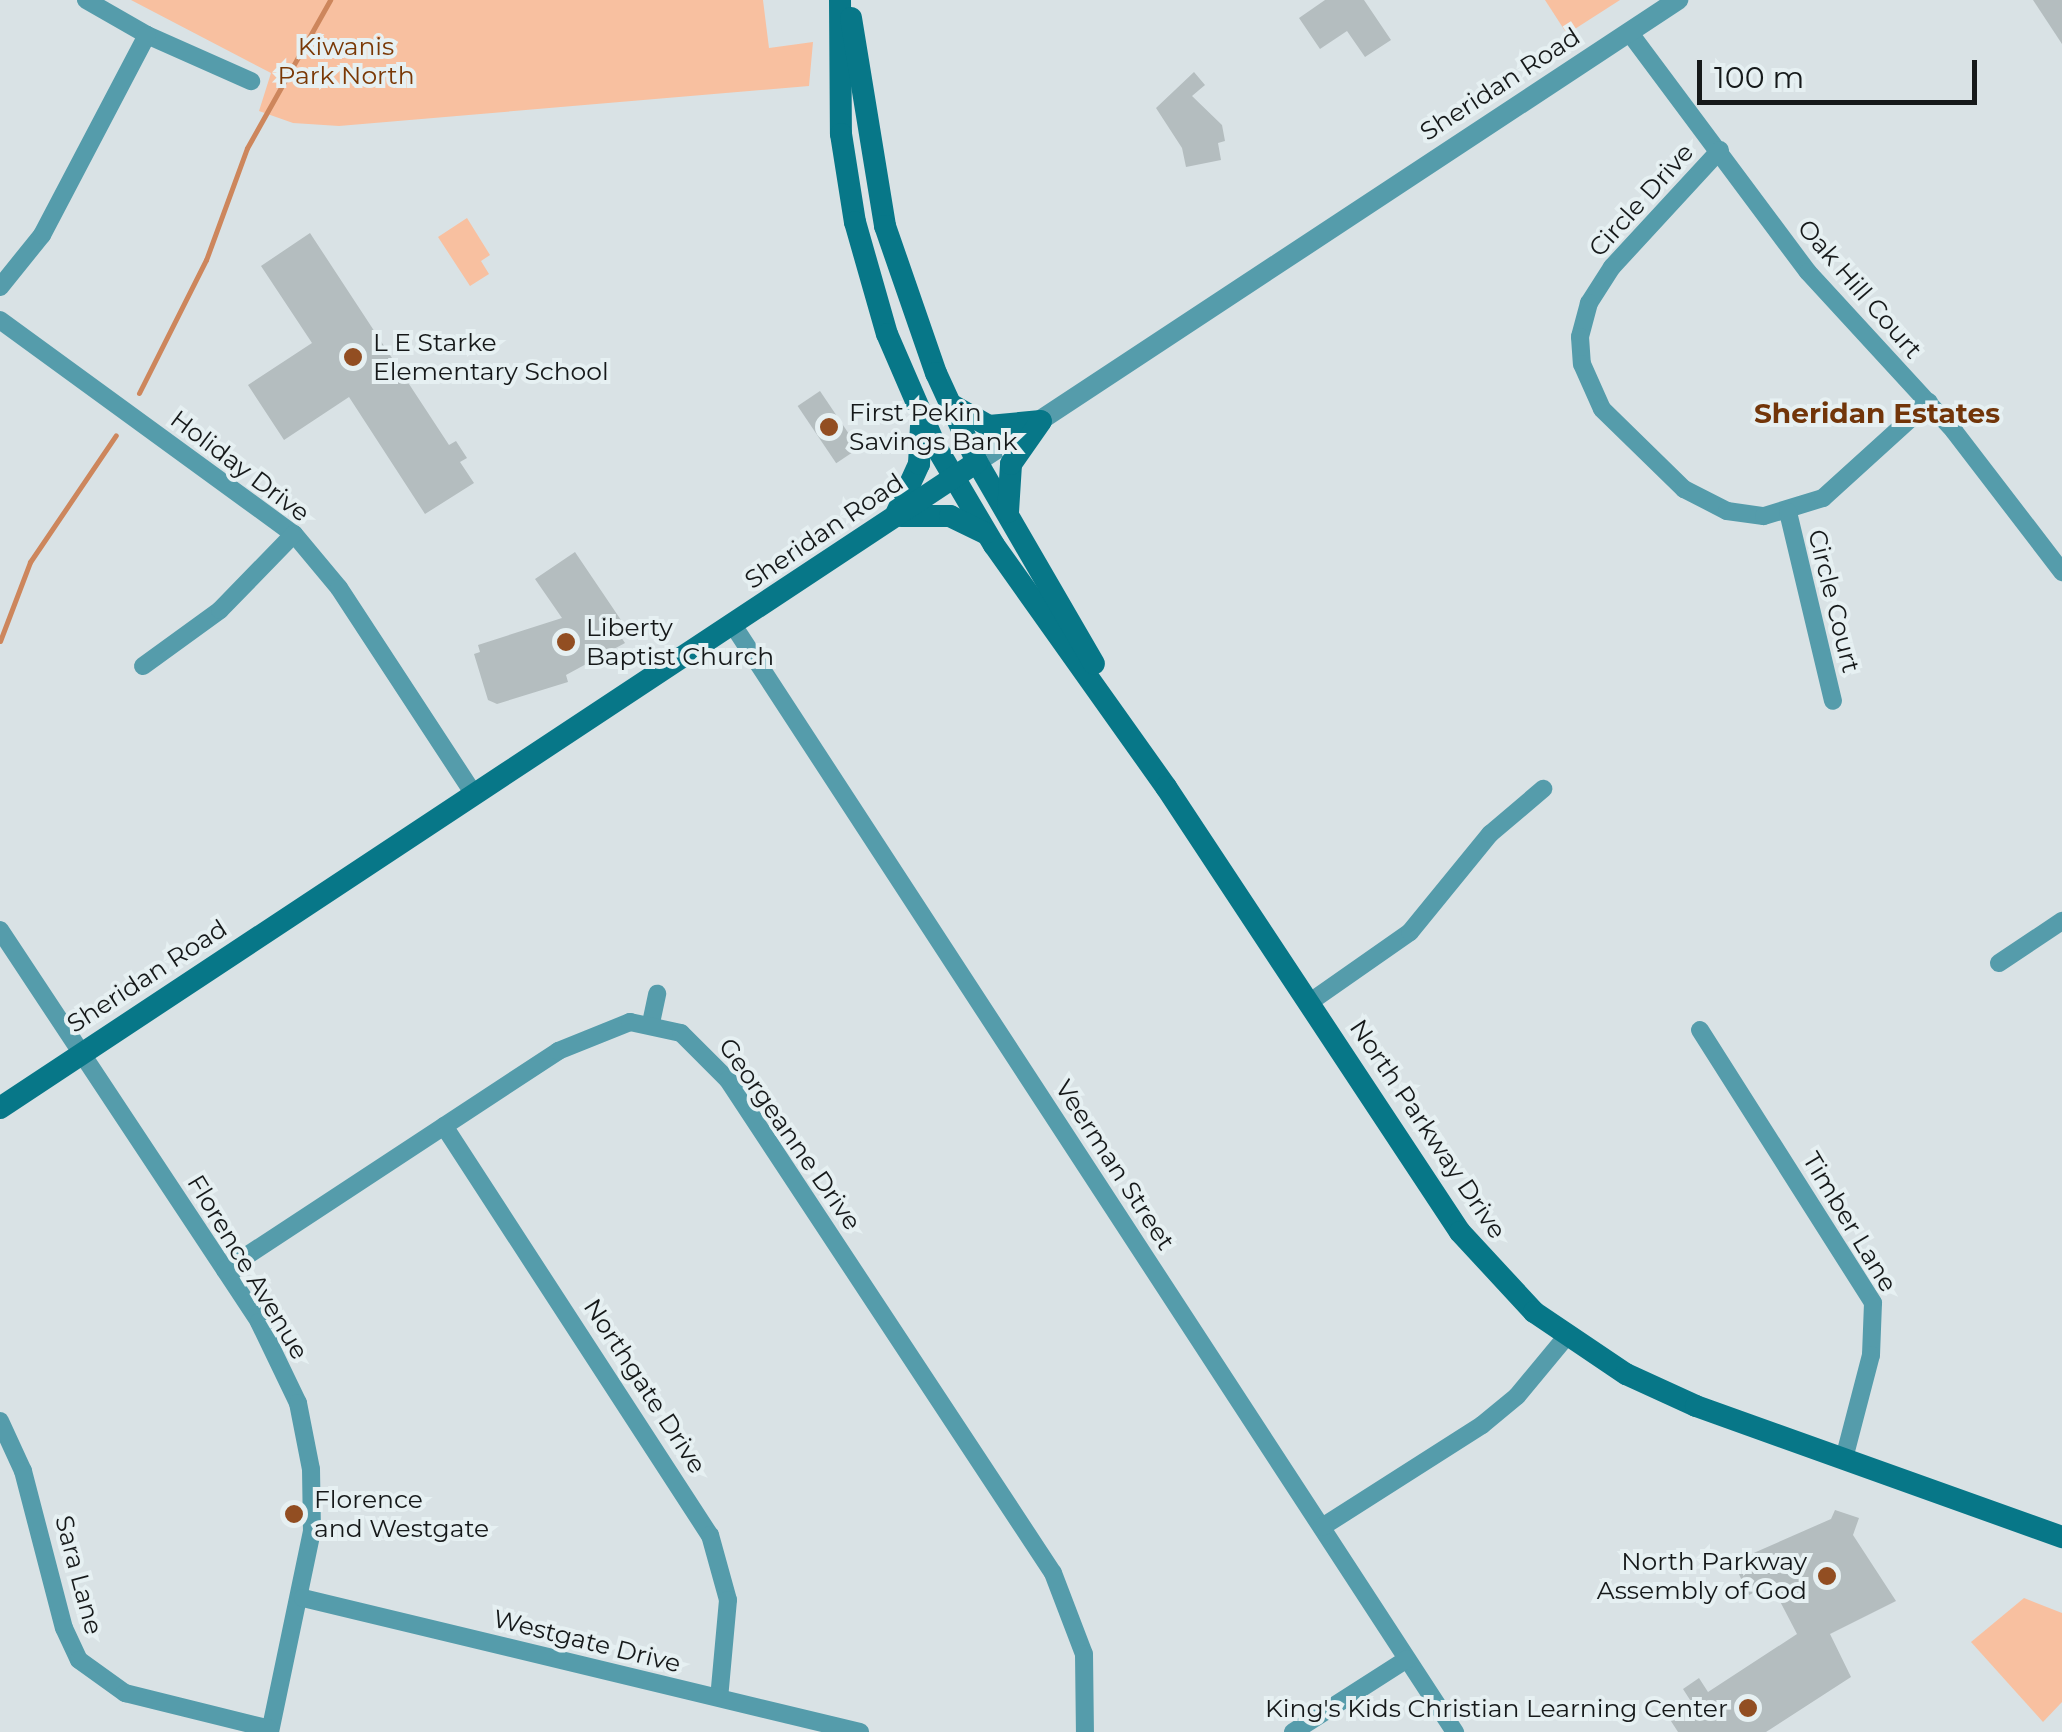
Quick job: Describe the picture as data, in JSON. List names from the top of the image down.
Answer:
{
  "streets": {
    "main road": ["Sheridan Road", "North Parkway Drive"],
    "street": [
      "Circle Drive",
      "Oak Hill Court",
      "Holiday Drive",
      "Circle Court",
      "Georgeanne Drive",
      "Veerman Street",
      "Timber Lane",
      "Florence Avenue",
      "Northgate Drive",
      "Sara Lane",
      "Westgate Drive"
    ]
  },
  "crossings": [
    ["Sheridan Road", "Oak Hill Court"],
    ["Sheridan Road", "Holiday Drive"],
    ["Sheridan Road", "North Parkway Drive"],
    ["Sheridan Road", "Veerman Street"],
    ["Sheridan Road", "Florence Avenue"],
    ["Circle Drive", "Oak Hill Court"],
    ["Circle Drive", "Circle Court"],
    ["North Parkway Drive", "Timber Lane"],
    ["Florence Avenue", "Sara Lane"],
    ["Florence Avenue", "Westgate Drive"],
    ["Northgate Drive", "Westgate Drive"]
  ],
  "districts": ["Sheridan Estates"],
  "parks": ["Kiwanis Park North"],
  "places": [
    "L E Starke Elementary School",
    "First Pekin Savings Bank",
    "Liberty Baptist Church",
    "Florence and Westgate",
    "North Parkway Assembly of God",
    "King's Kids Christian Learning Center"
  ],
  "scale_bar": "100 m"
}
